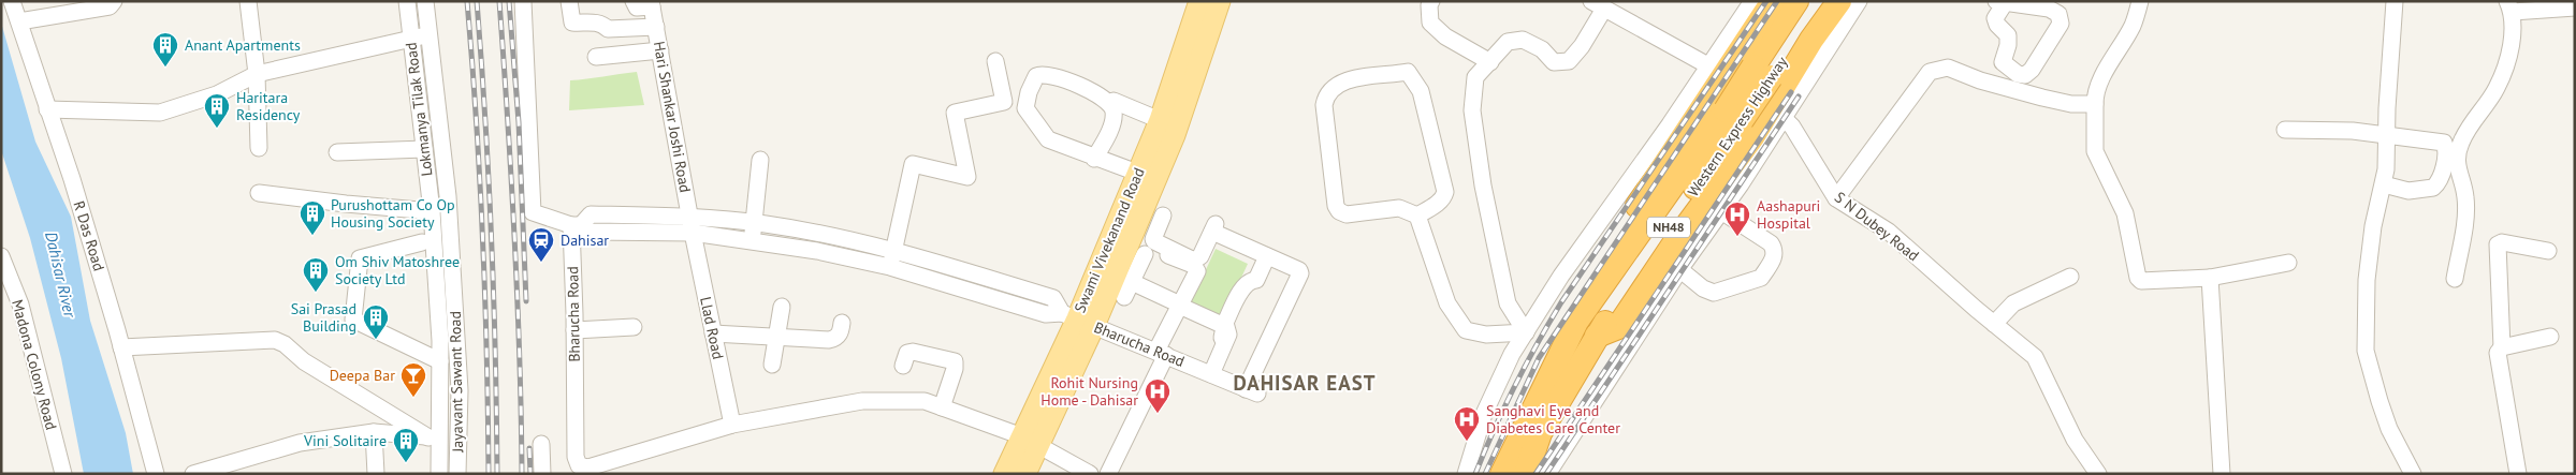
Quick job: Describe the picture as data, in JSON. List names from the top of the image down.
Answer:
{
  "streets": {
    "highway": ["Western Express Highway", "NH48"],
    "main road": ["Swami Vivekanand Road"],
    "street": [
      "Lokmanya Tilak Road",
      "Hari Shankar Joshi Road",
      "S N Dubey Road",
      "R Das Road",
      "Bharucha Road",
      "Llad Road",
      "Madona Colony Road",
      "Jayavant Sawant Road"
    ]
  },
  "crossings": [
    ["Hari Shankar Joshi Road", "Bharucha Road"],
    ["Hari Shankar Joshi Road", "Llad Road"],
    ["Swami Vivekanand Road", "Bharucha Road"],
    ["Bharucha Road", "Llad Road"]
  ],
  "districts": ["DAHISAR EAST"],
  "water": ["Dahisar River"],
  "places": {
    "building": [
      "Anant Apartments",
      "Haritara Residency",
      "Purushottam Co Op Housing Society",
      "Om Shiv Matoshree Society Ltd",
      "Sai Prasad Building",
      "Vini Solitaire"
    ],
    "hospital": ["Aashapuri Hospital", "Rohit Nursing Home - Dahisar", "Sanghavi Eye and Diabetes Care Center"],
    "station": ["Dahisar"],
    "bar": ["Deepa Bar"]
  }
}
